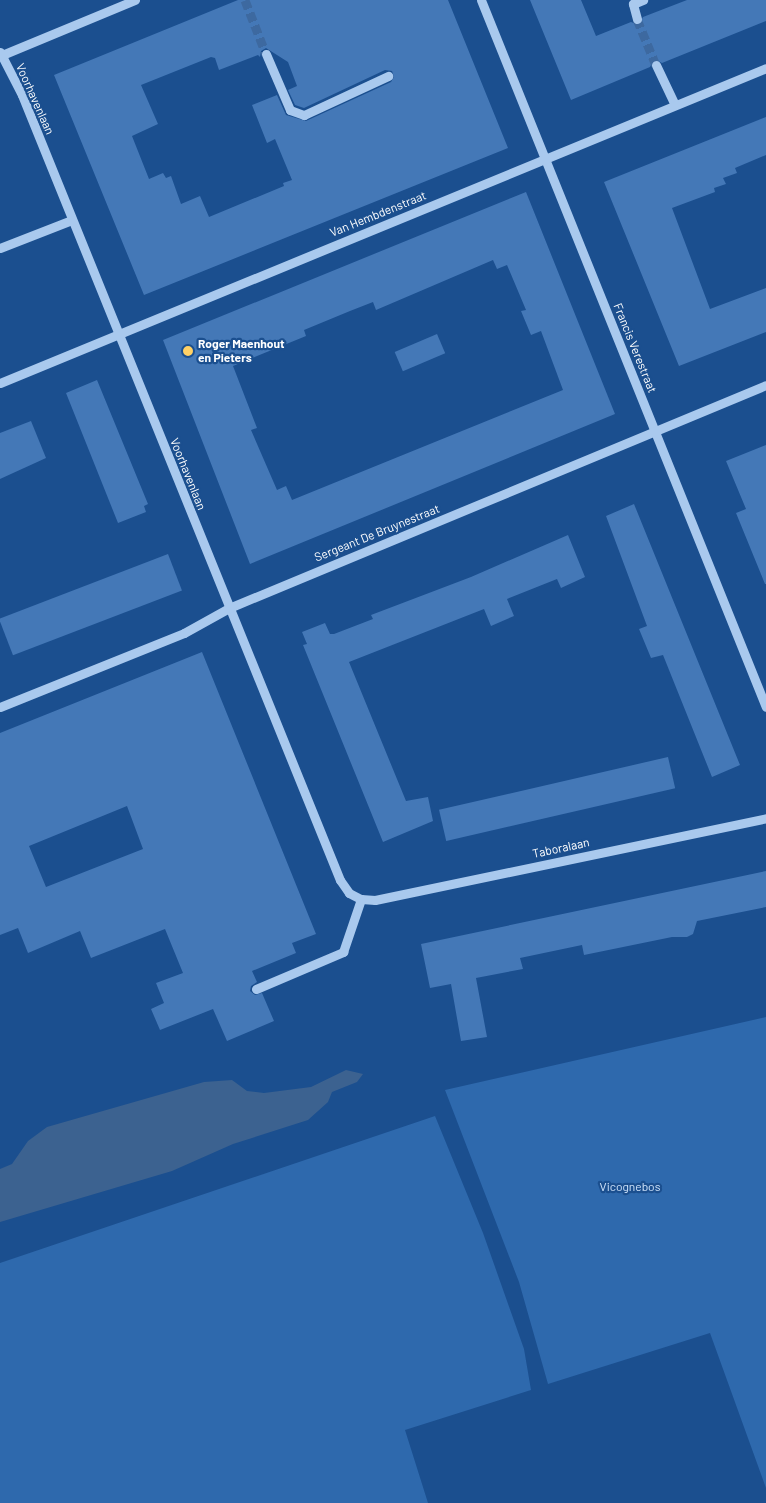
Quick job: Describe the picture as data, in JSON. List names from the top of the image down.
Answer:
{
  "streets": {
    "street": [
      "Voorhavenlaan",
      "Van Hembdenstraat",
      "Francis Verestraat",
      "Sergeant De Bruynestraat",
      "Taboralaan"
    ]
  },
  "crossings": [
    ["Voorhavenlaan", "Van Hembdenstraat"],
    ["Voorhavenlaan", "Sergeant De Bruynestraat"],
    ["Voorhavenlaan", "Taboralaan"],
    ["Van Hembdenstraat", "Francis Verestraat"],
    ["Francis Verestraat", "Sergeant De Bruynestraat"]
  ],
  "parks": ["Vicognebos"],
  "places": ["Roger Maenhout en Pieters"]
}
